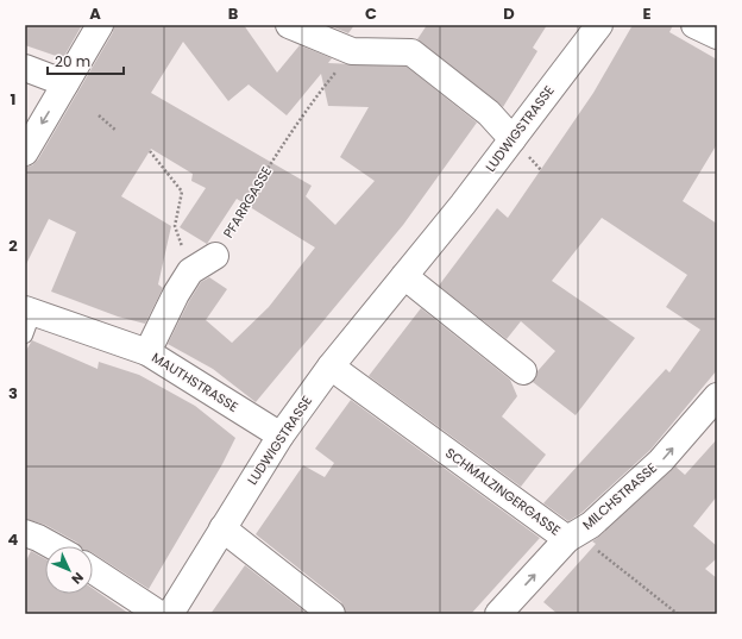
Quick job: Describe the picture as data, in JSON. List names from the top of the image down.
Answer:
{
  "streets": {
    "street": [
      "LUDWIGSTRASSE",
      "MAUTHSTRASSE",
      "SCHMALZINGERGASSE",
      "MILCHSTRASSE"
    ],
    "path": ["PFARRGASSE"]
  },
  "crossings": [
    ["LUDWIGSTRASSE", "MAUTHSTRASSE"],
    ["LUDWIGSTRASSE", "SCHMALZINGERGASSE"],
    ["SCHMALZINGERGASSE", "MILCHSTRASSE"]
  ],
  "one_way": ["MILCHSTRASSE"],
  "scale_bar": "20 m",
  "north": "bottom right",
  "grid": {
    "columns": [
      "A",
      "B",
      "C",
      "D",
      "E"
    ],
    "rows": [
      "1",
      "2",
      "3",
      "4"
    ]
  }
}
